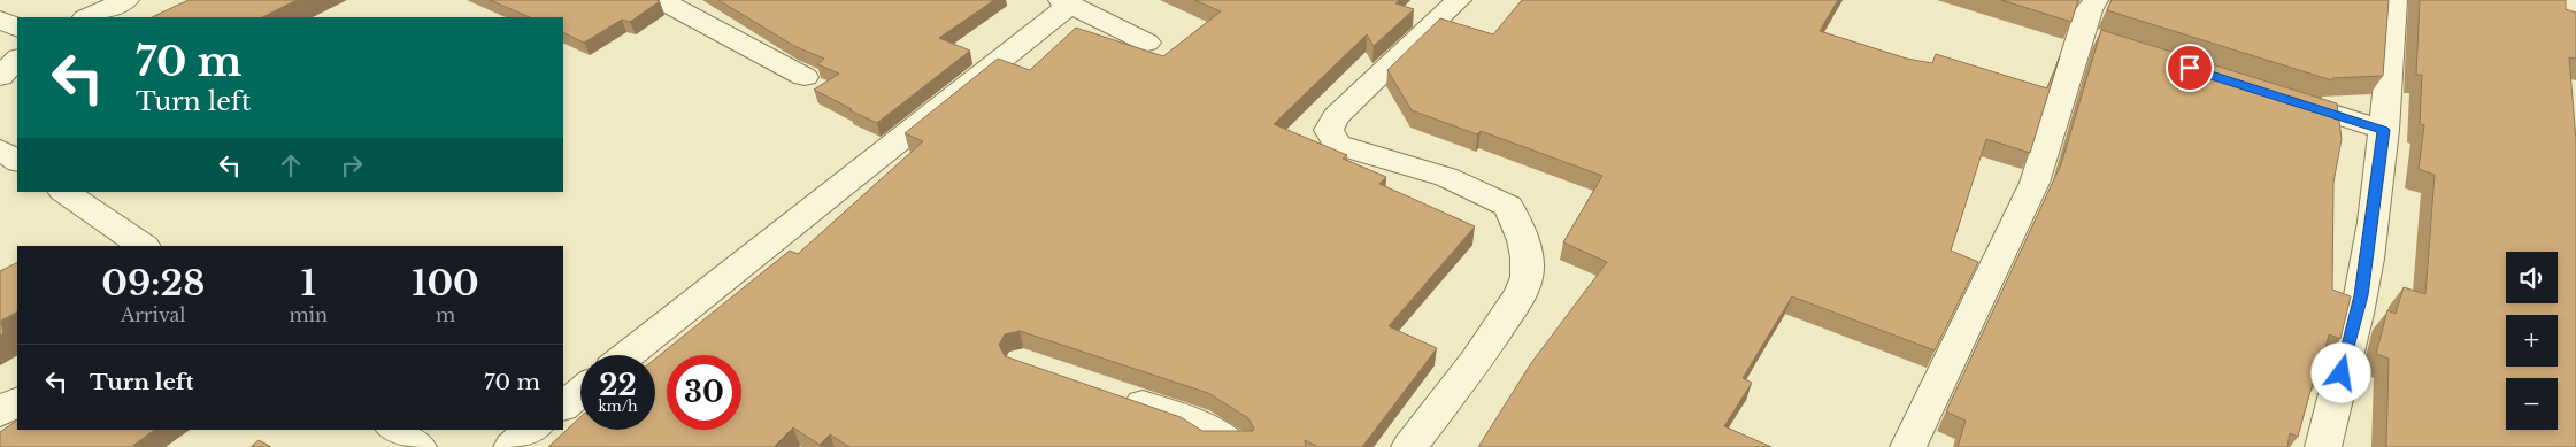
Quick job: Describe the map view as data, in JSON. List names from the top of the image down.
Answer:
{
  "page": {
    "turn": ["70 m", "Turn left"],
    "eta": [
      "09:28",
      "Arrival",
      "1",
      "min",
      "100",
      "m"
    ],
    "map_buttons": ["+", "−"],
    "list": [
      {
        "name": "Turn left",
        "value": "70 m"
      }
    ],
    "speed": "22 km/h",
    "limit": "30"
  }
}
